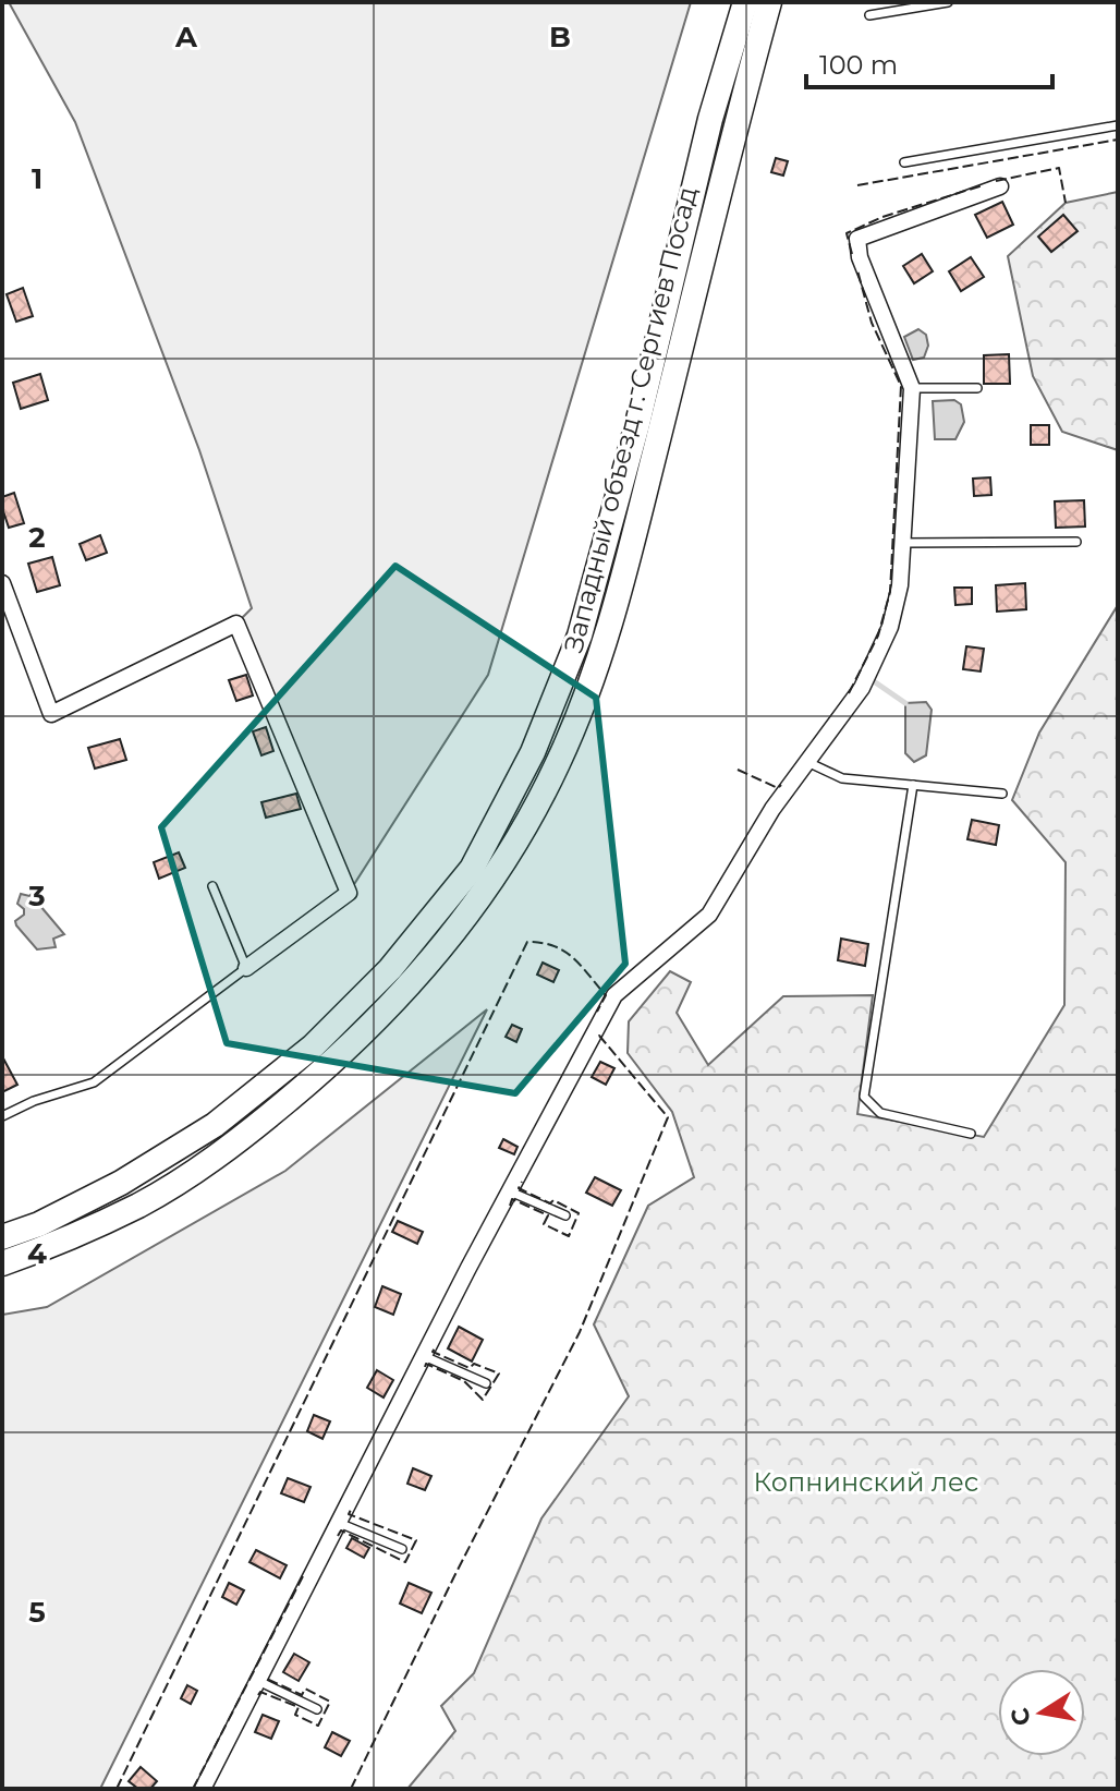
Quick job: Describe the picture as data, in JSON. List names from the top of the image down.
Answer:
{
  "streets": {
    "main road": ["Западный объезд г. Сергиев Посад"]
  },
  "parks": ["Копнинский лес"],
  "scale_bar": "100 m",
  "north": "left",
  "grid": {
    "columns": ["A", "B"],
    "rows": [
      "1",
      "2",
      "3",
      "4",
      "5"
    ]
  }
}
